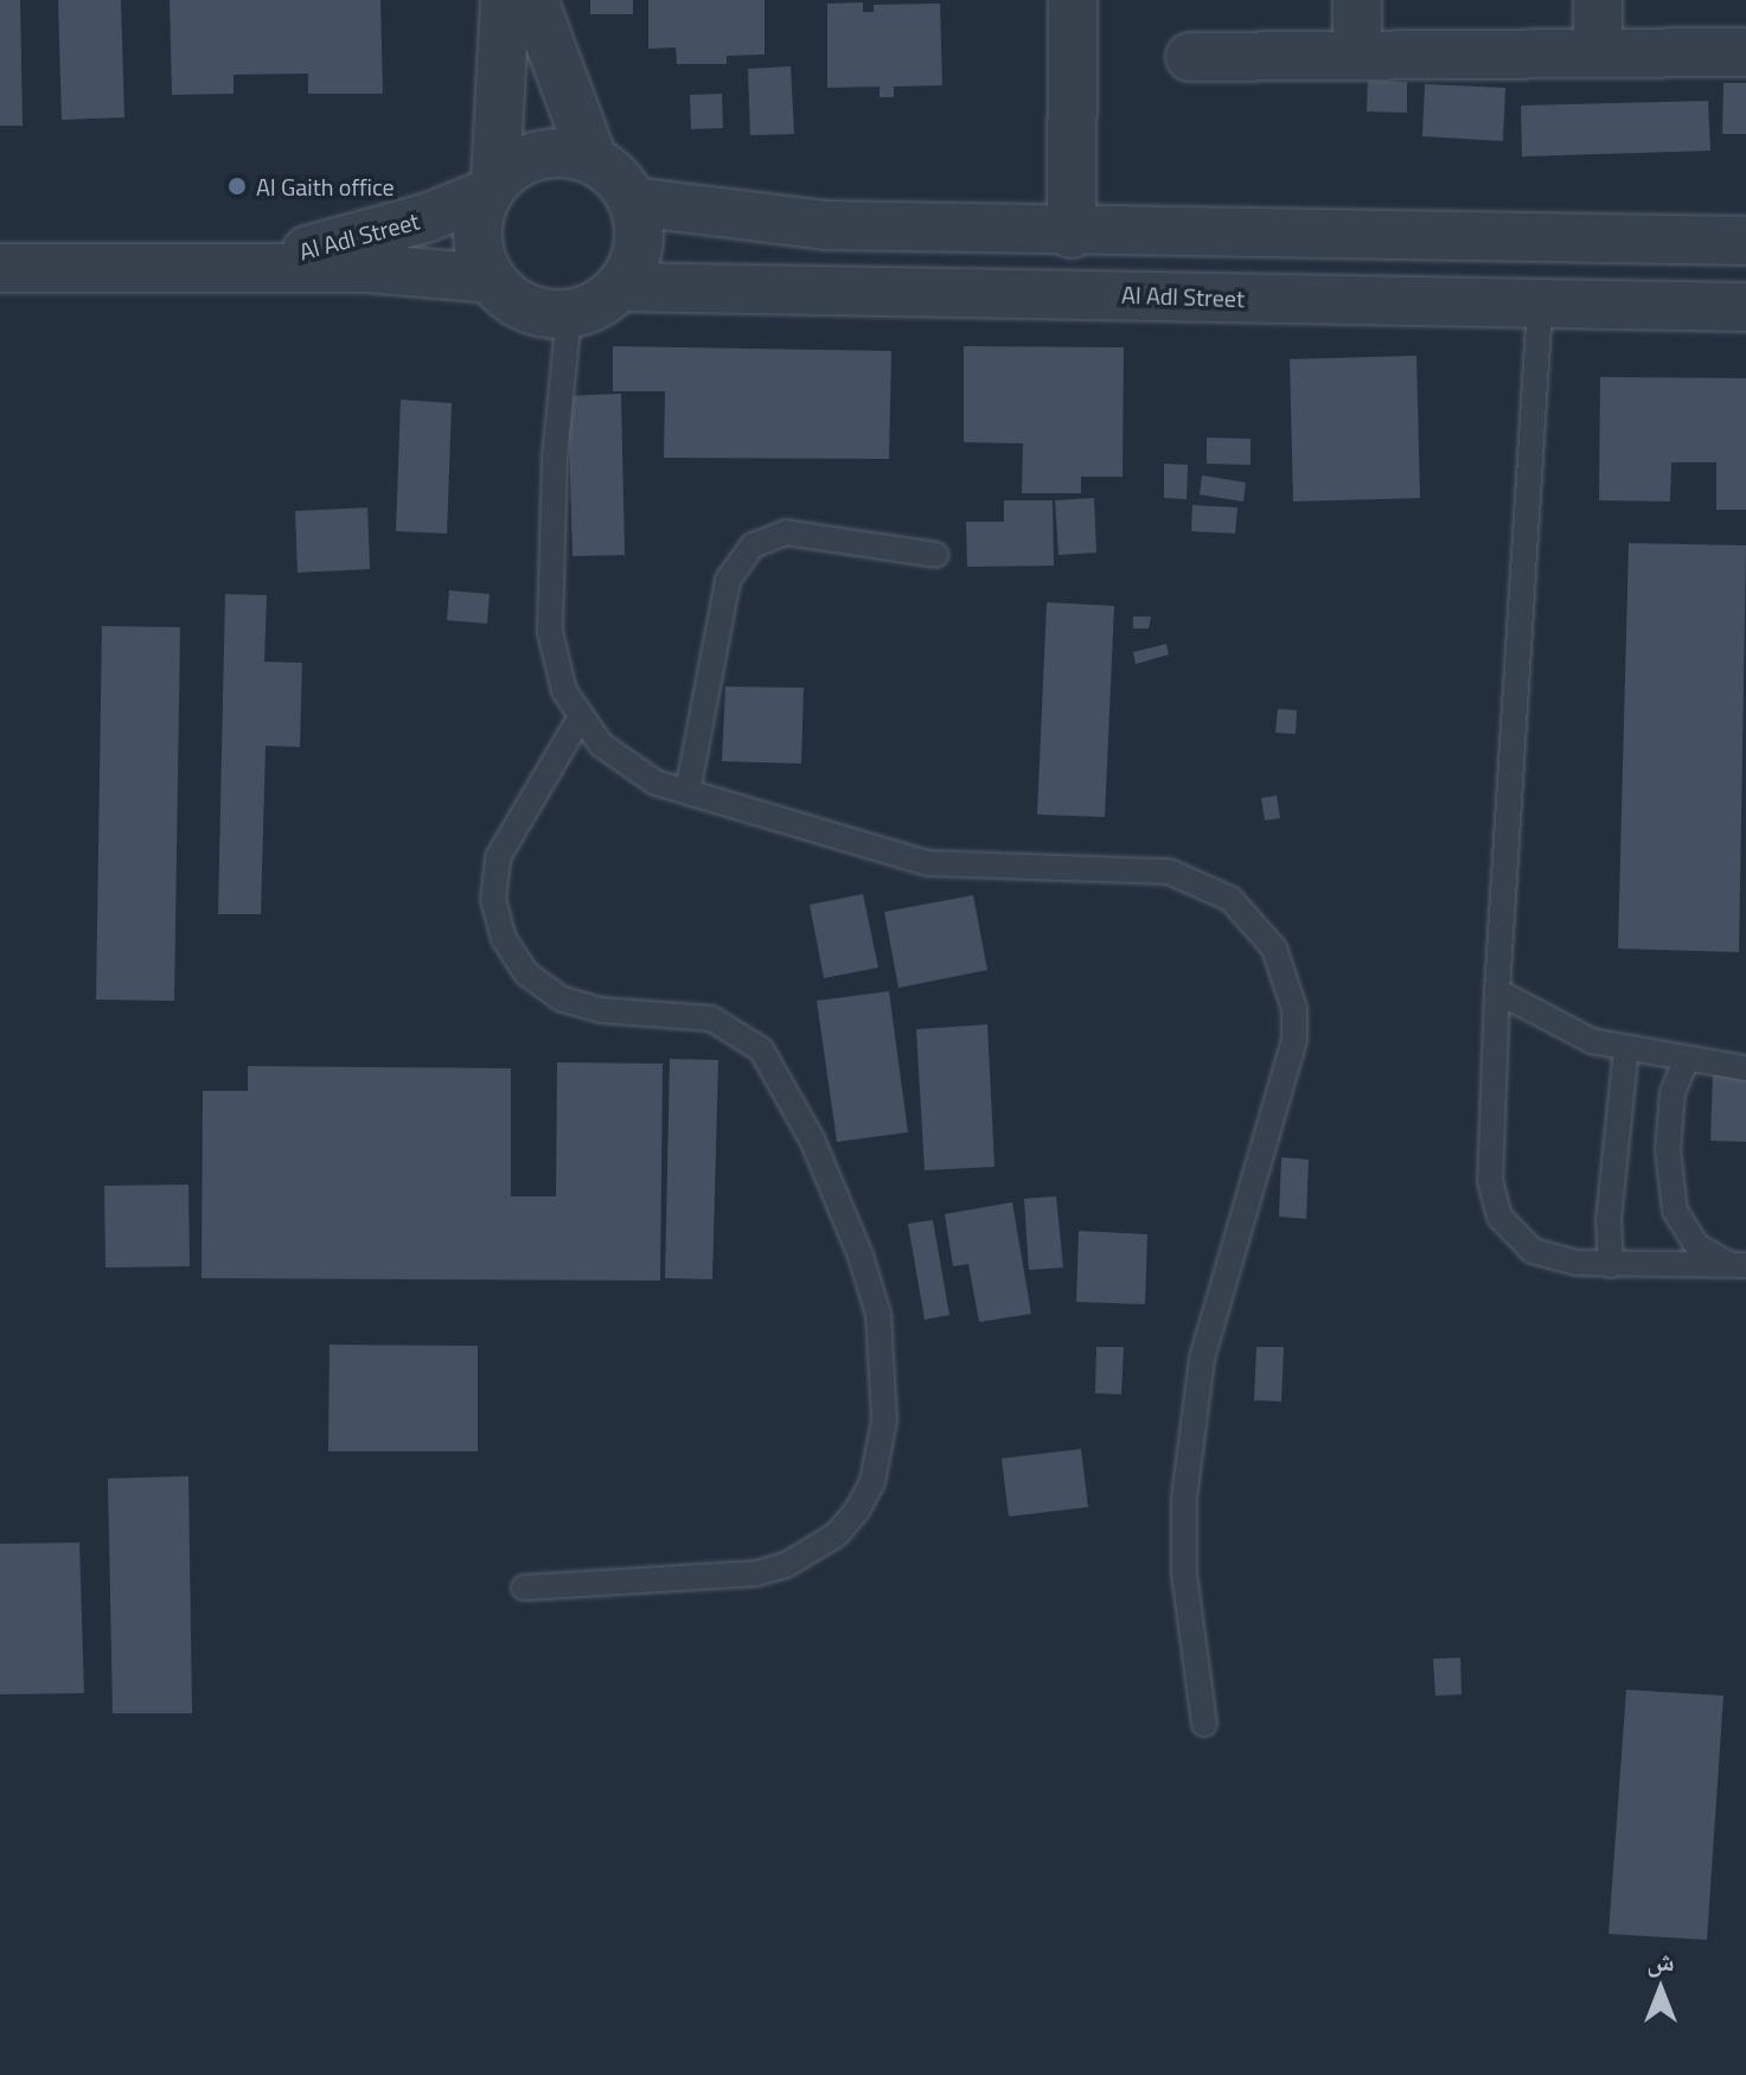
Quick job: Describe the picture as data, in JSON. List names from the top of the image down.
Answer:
{
  "streets": {
    "street": ["Al Adl Street"]
  },
  "places": ["Al Gaith office"],
  "north": "top"
}
